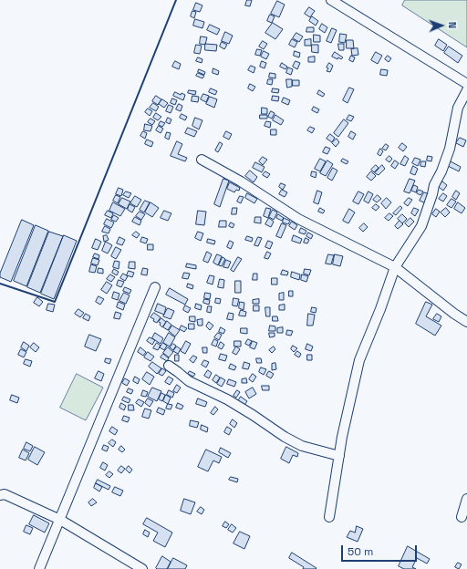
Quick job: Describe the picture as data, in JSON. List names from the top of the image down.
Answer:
{
  "scale_bar": "50 m",
  "north": "right"
}
